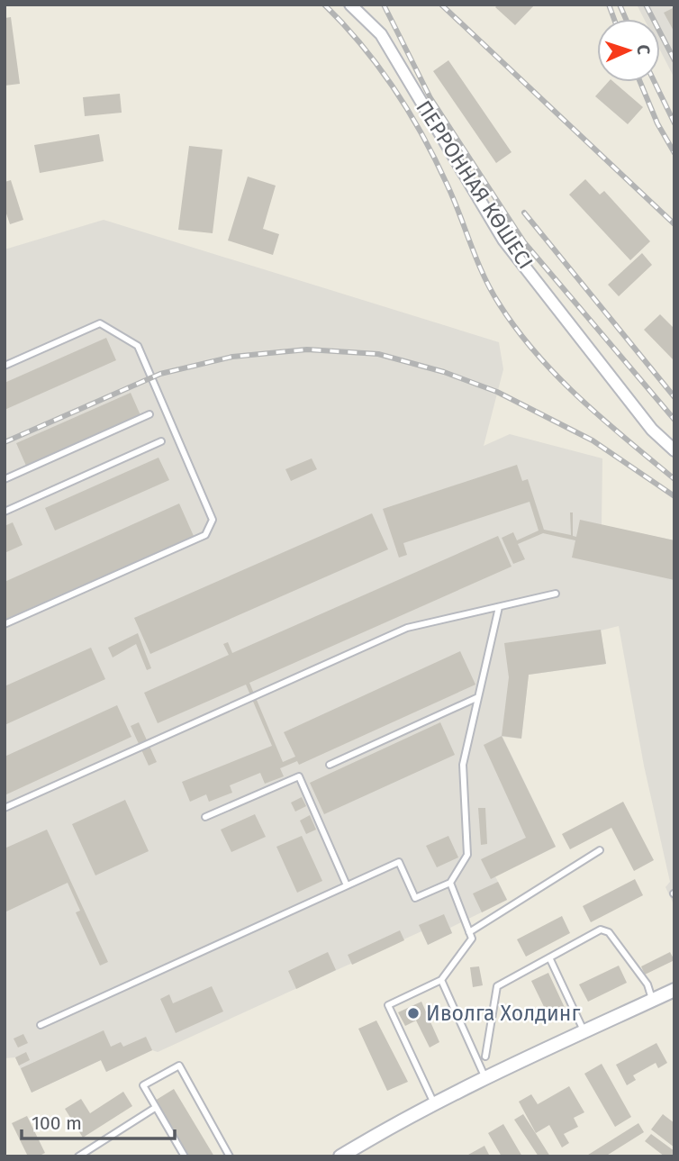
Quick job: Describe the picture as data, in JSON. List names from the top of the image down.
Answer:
{
  "streets": {
    "street": ["ПЕРРОННАЯ КӨШЕСІ"]
  },
  "places": ["Иволга Холдинг"],
  "scale_bar": "100 m",
  "north": "right"
}
